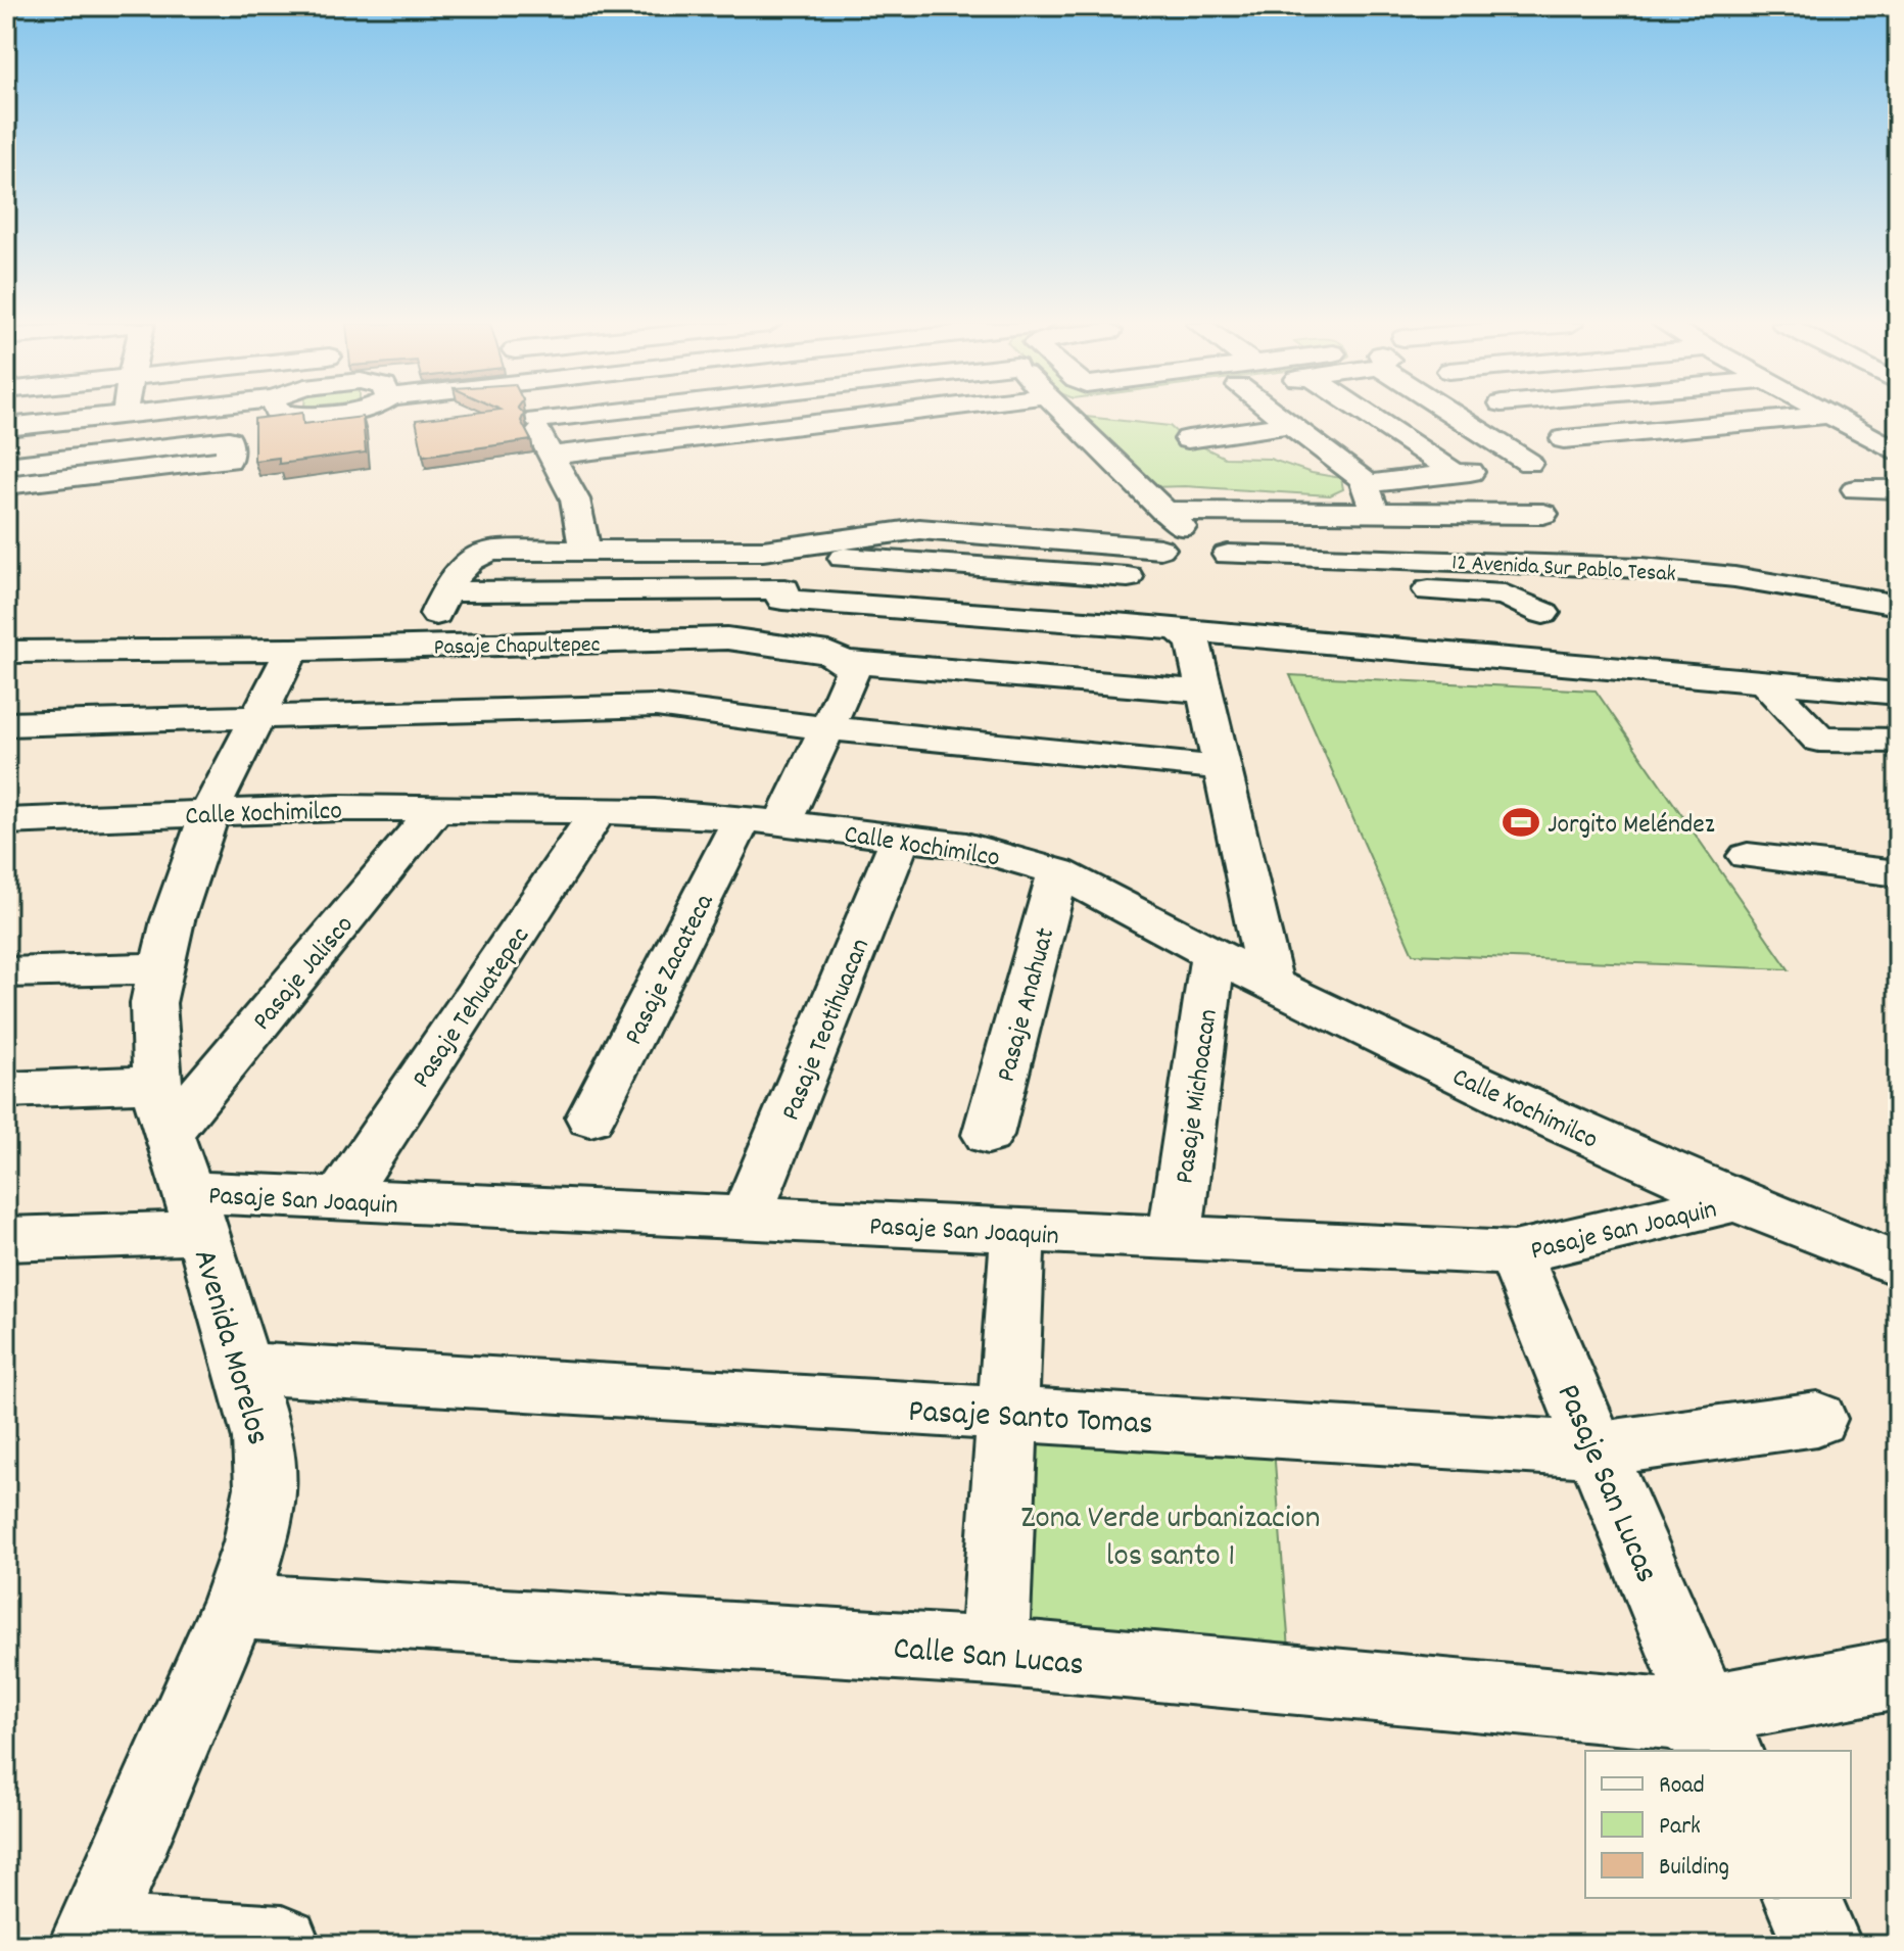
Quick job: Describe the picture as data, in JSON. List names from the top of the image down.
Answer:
{
  "streets": {
    "street": [
      "12 Avenida Sur Pablo Tesak",
      "Pasaje Chapultepec",
      "Calle Xochimilco",
      "Pasaje Zacateca",
      "Pasaje Jalisco",
      "Pasaje Anahuat",
      "Pasaje Tehuatepec",
      "Pasaje Teotihuacan",
      "Pasaje Michoacan",
      "Pasaje San Joaquin",
      "Avenida Morelos",
      "Pasaje Santo Tomas",
      "Pasaje San Lucas",
      "Calle San Lucas"
    ]
  },
  "crossings": [
    ["Pasaje Chapultepec", "Avenida Morelos"],
    ["Calle Xochimilco", "Pasaje Zacateca"],
    ["Calle Xochimilco", "Pasaje Jalisco"],
    ["Calle Xochimilco", "Pasaje Anahuat"],
    ["Calle Xochimilco", "Pasaje Tehuatepec"],
    ["Calle Xochimilco", "Pasaje Teotihuacan"],
    ["Calle Xochimilco", "Pasaje Michoacan"],
    ["Calle Xochimilco", "Pasaje San Joaquin"],
    ["Calle Xochimilco", "Avenida Morelos"],
    ["Pasaje Jalisco", "Avenida Morelos"],
    ["Pasaje Tehuatepec", "Pasaje San Joaquin"],
    ["Pasaje Teotihuacan", "Pasaje San Joaquin"],
    ["Pasaje Michoacan", "Pasaje San Joaquin"],
    ["Pasaje San Joaquin", "Avenida Morelos"],
    ["Pasaje San Joaquin", "Pasaje San Lucas"],
    ["Avenida Morelos", "Pasaje Santo Tomas"],
    ["Avenida Morelos", "Calle San Lucas"],
    ["Pasaje Santo Tomas", "Pasaje San Lucas"],
    ["Pasaje San Lucas", "Calle San Lucas"]
  ],
  "parks": ["Zona Verde urbanizacion los santo 1"],
  "places": {
    "sports": ["Jorgito Meléndez"]
  },
  "legend": ["Road", "Park", "Building"]
}
